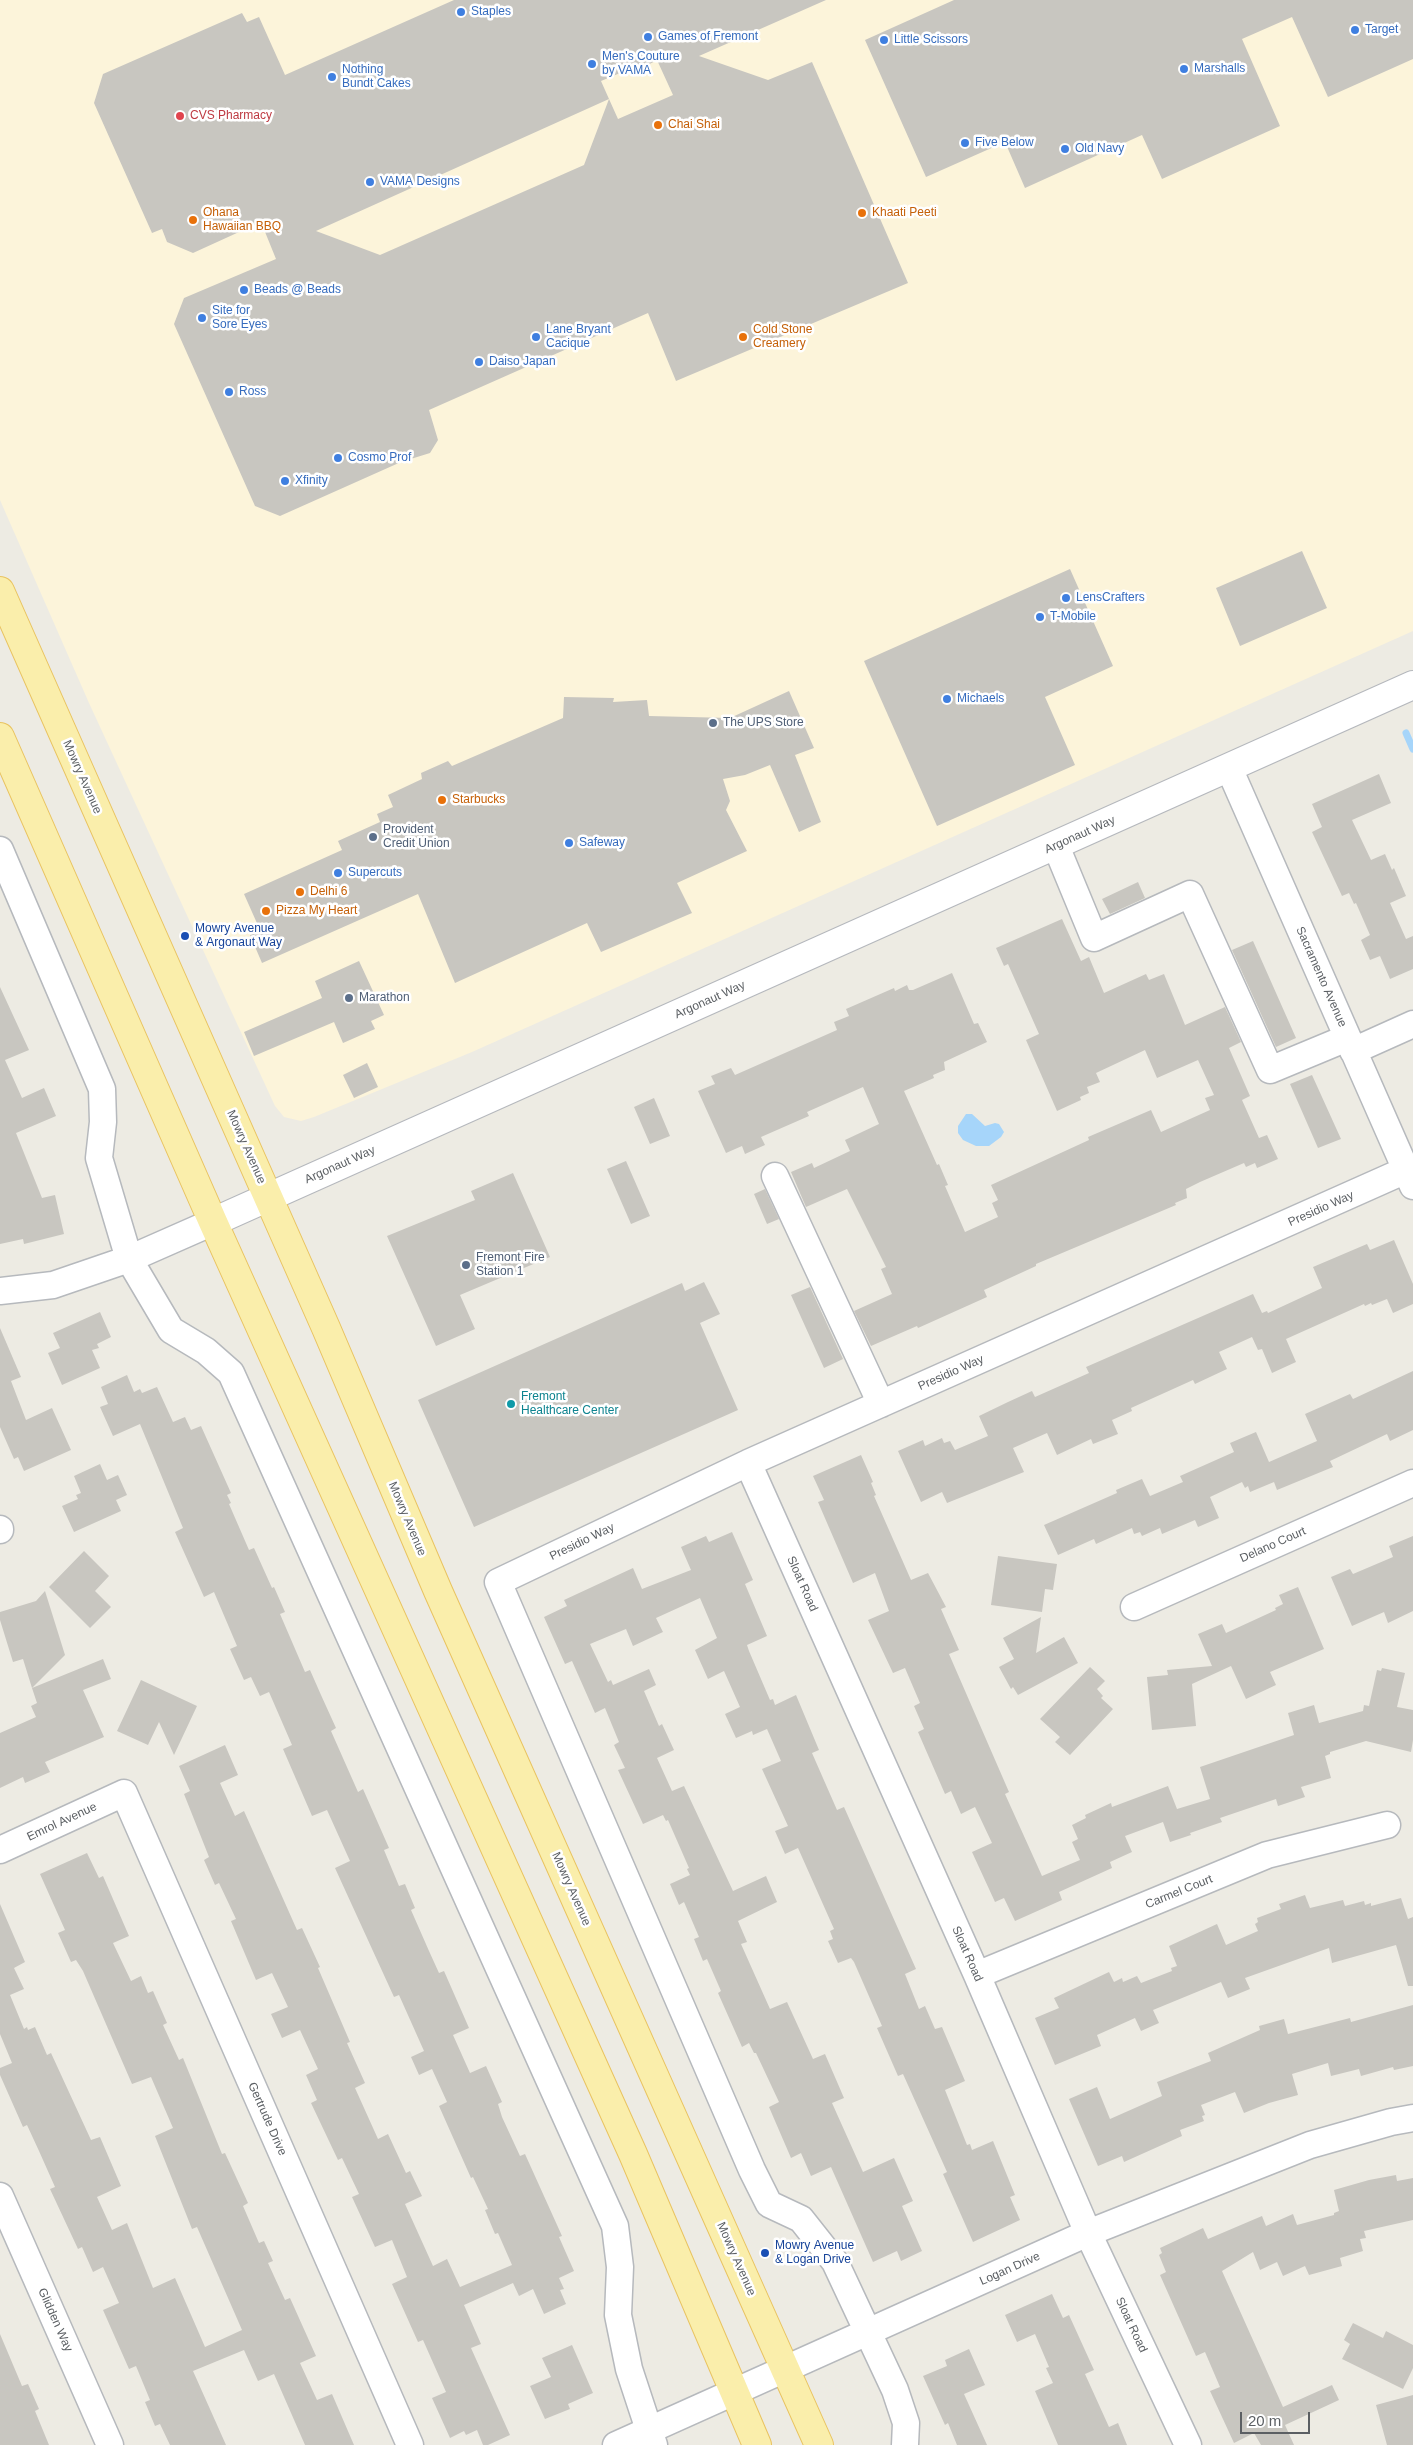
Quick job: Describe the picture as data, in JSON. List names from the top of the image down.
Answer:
{
  "streets": {
    "main road": ["Mowry Avenue"],
    "street": [
      "Argonaut Way",
      "Sacramento Avenue",
      "Presidio Way",
      "Delano Court",
      "Sloat Road",
      "Emrol Avenue",
      "Carmel Court",
      "Gertrude Drive",
      "Logan Drive",
      "Glidden Way"
    ]
  },
  "crossings": [
    ["Mowry Avenue", "Argonaut Way"],
    ["Mowry Avenue", "Logan Drive"],
    ["Argonaut Way", "Sacramento Avenue"],
    ["Sacramento Avenue", "Presidio Way"],
    ["Presidio Way", "Sloat Road"],
    ["Presidio Way", "Logan Drive"],
    ["Sloat Road", "Carmel Court"],
    ["Sloat Road", "Logan Drive"],
    ["Emrol Avenue", "Gertrude Drive"]
  ],
  "places": [
    "Staples",
    "Target",
    "Games of Fremont",
    "Little Scissors",
    "Men's Couture by VAMA",
    "Marshalls",
    "Nothing Bundt Cakes",
    "CVS Pharmacy",
    "Chai Shai",
    "Five Below",
    "Old Navy",
    "VAMA Designs",
    "Khaati Peeti",
    "Ohana Hawaiian BBQ",
    "Beads @ Beads",
    "Site for Sore Eyes",
    "Lane Bryant Cacique",
    "Cold Stone Creamery",
    "Daiso Japan",
    "Ross",
    "Cosmo Prof",
    "Xfinity",
    "LensCrafters",
    "T-Mobile",
    "Michaels",
    "The UPS Store",
    "Starbucks",
    "Provident Credit Union",
    "Safeway",
    "Supercuts",
    "Delhi 6",
    "Pizza My Heart",
    "Mowry Avenue & Argonaut Way",
    "Marathon",
    "Fremont Fire Station 1",
    "Fremont Healthcare Center",
    "Mowry Avenue & Logan Drive"
  ],
  "scale_bar": "20 m"
}
